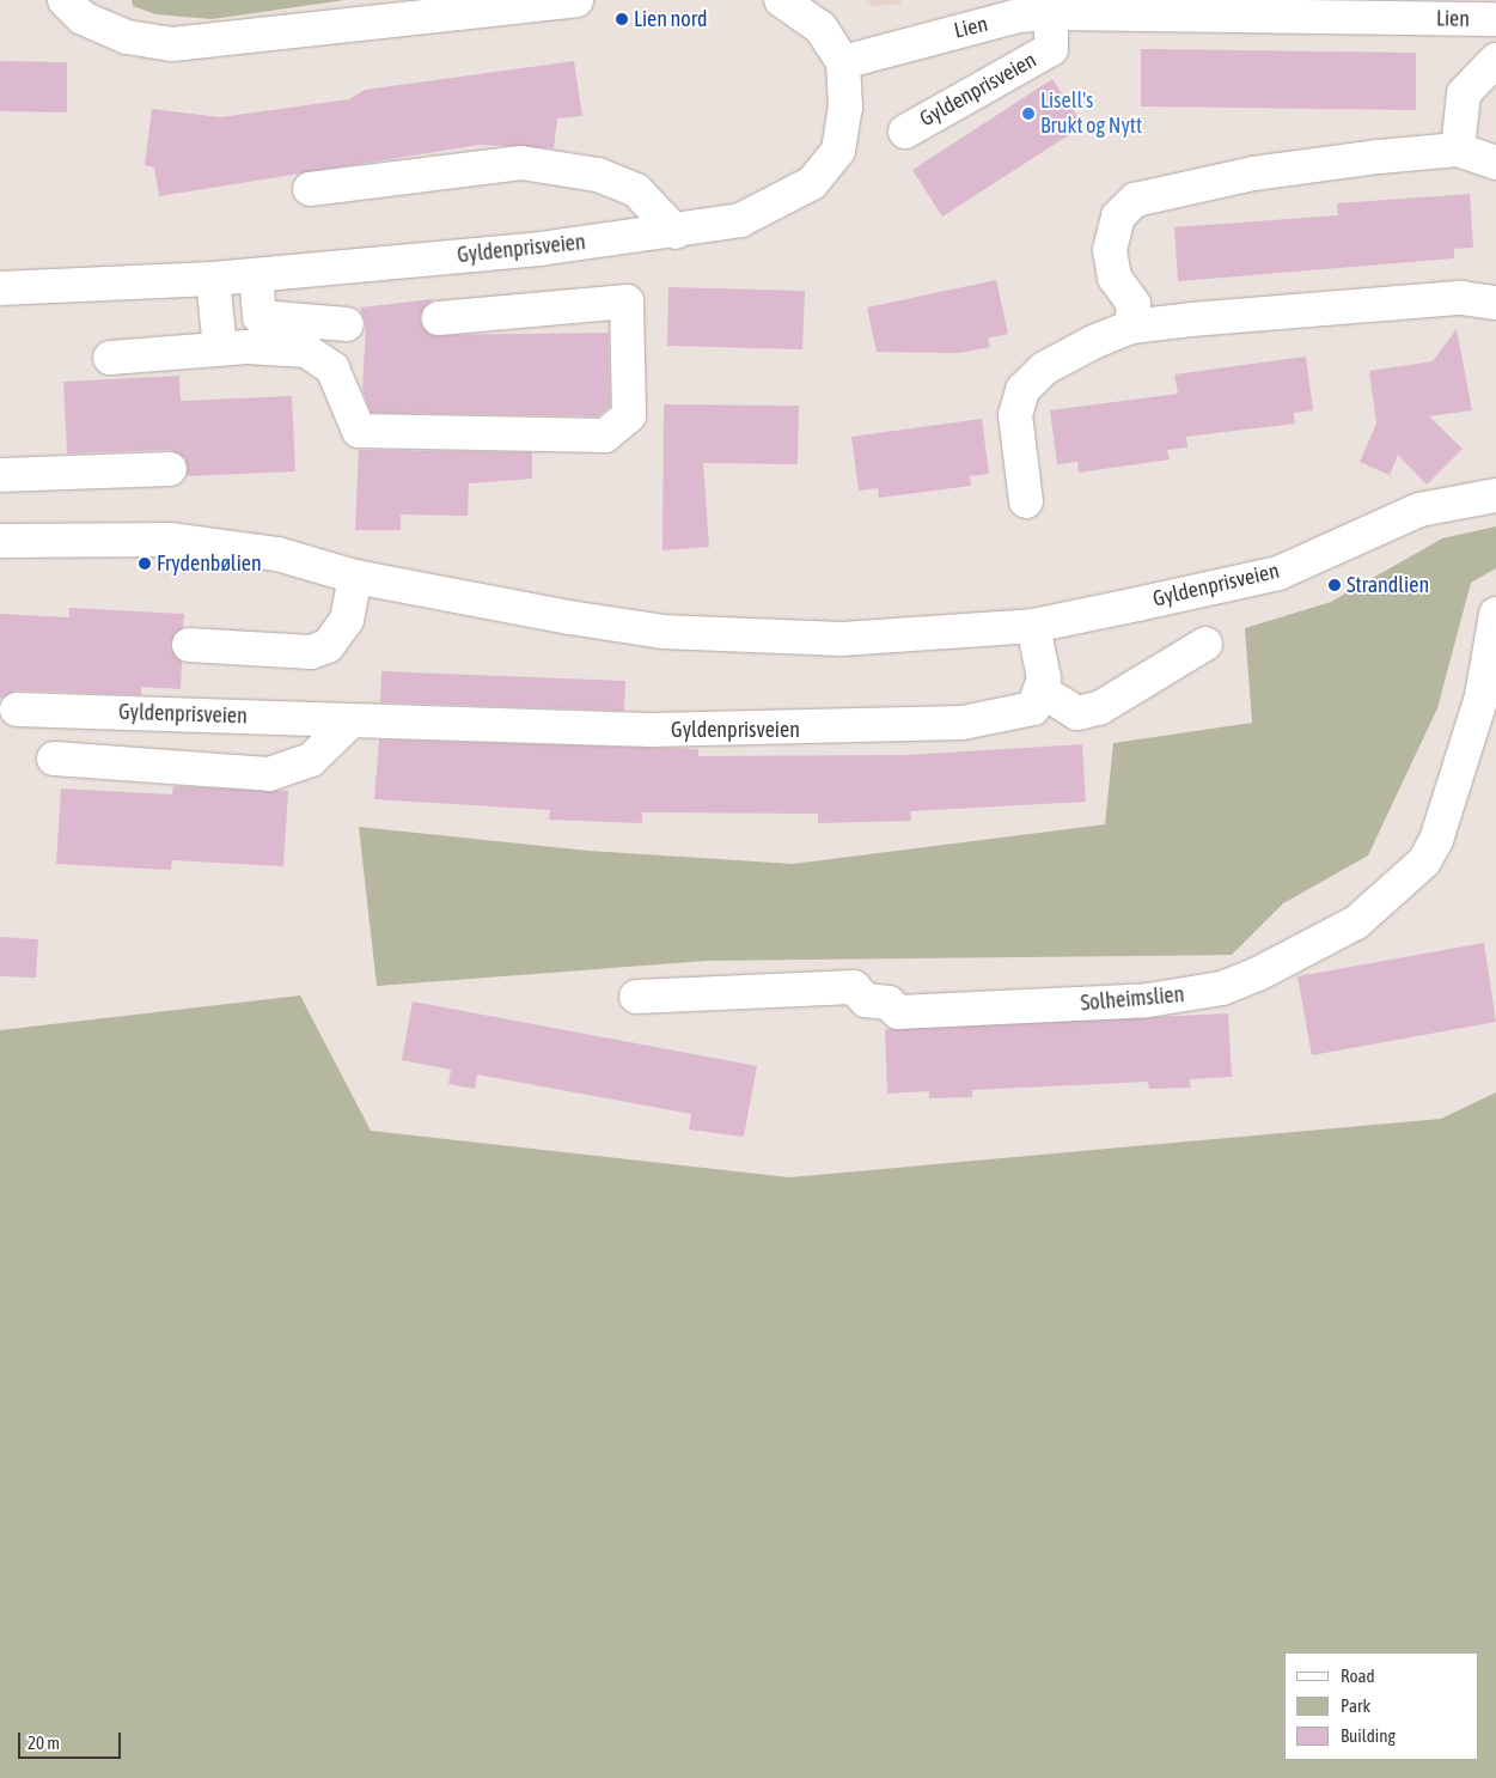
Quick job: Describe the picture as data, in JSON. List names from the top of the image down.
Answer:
{
  "streets": {
    "street": ["Lien", "Gyldenprisveien", "Solheimslien"]
  },
  "crossings": [
    ["Lien", "Gyldenprisveien"]
  ],
  "places": [
    "Lien nord",
    "Lisell's Brukt og Nytt",
    "Frydenbølien",
    "Strandlien"
  ],
  "legend": ["Road", "Park", "Building"],
  "scale_bar": "20 m"
}
